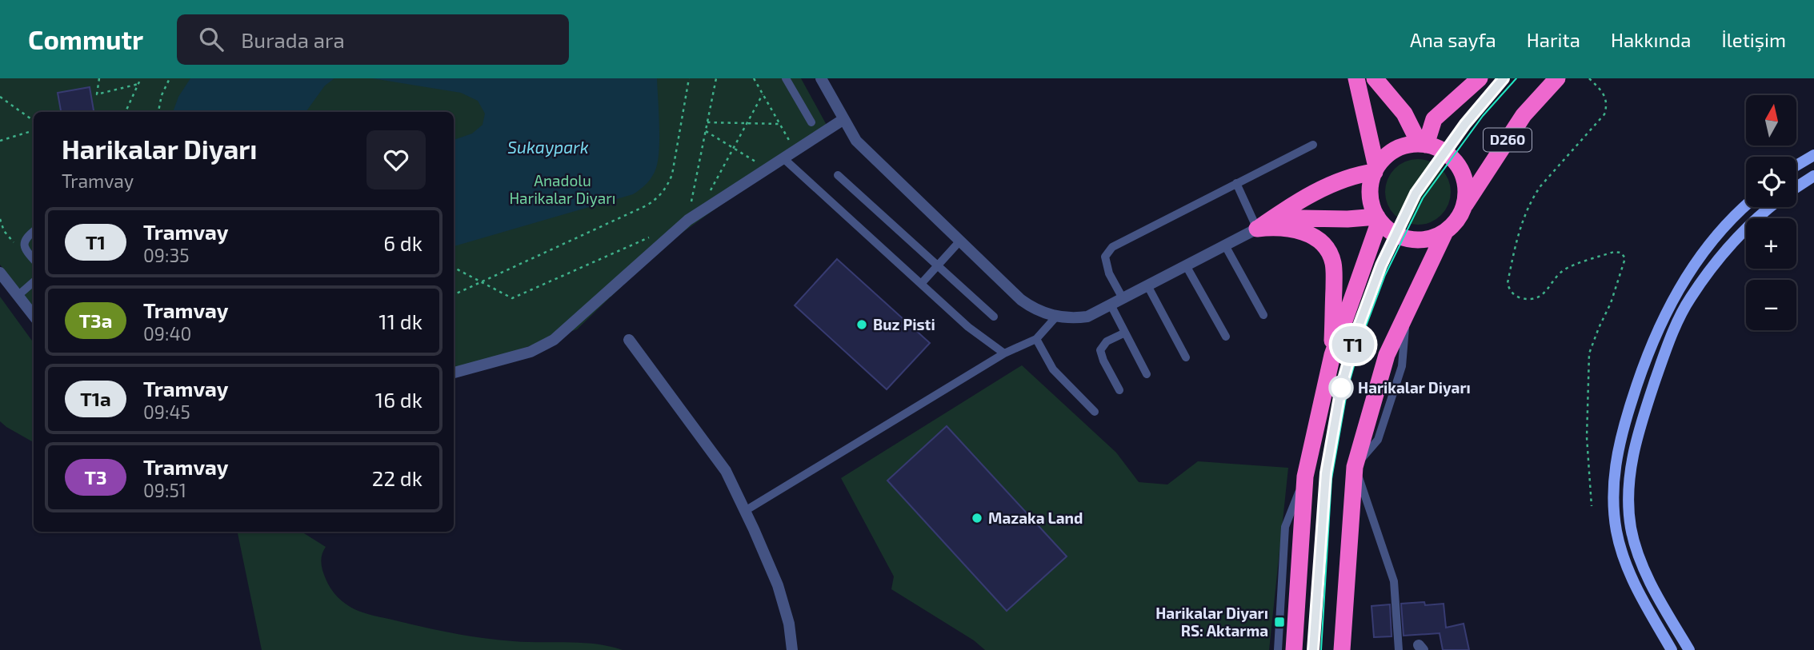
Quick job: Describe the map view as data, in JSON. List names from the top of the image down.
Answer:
{
  "streets": {
    "highway": ["D260"]
  },
  "water": ["Sukaypark"],
  "parks": ["Anadolu Harikalar Diyarı"],
  "places": {
    "other": ["Buz Pisti", "Harikalar Diyarı", "Mazaka Land"],
    "transit": ["Harikalar Diyarı RS: Aktarma"]
  },
  "lines": ["tram line T1"],
  "north": "top",
  "page": {
    "header": "Commutr",
    "search": "Burada ara",
    "nav": [
      "Ana sayfa",
      "Harita",
      "Hakkında",
      "İletişim"
    ],
    "on_map": "T1",
    "map_buttons": ["+", "−"],
    "heading": ["Harikalar Diyarı", "Tramvay"],
    "list": [
      {
        "mark": "T1",
        "name": "Tramvay",
        "note": "09:35",
        "value": "6 dk"
      },
      {
        "mark": "T3a",
        "name": "Tramvay",
        "note": "09:40",
        "value": "11 dk"
      },
      {
        "mark": "T1a",
        "name": "Tramvay",
        "note": "09:45",
        "value": "16 dk"
      },
      {
        "mark": "T3",
        "name": "Tramvay",
        "note": "09:51",
        "value": "22 dk"
      }
    ]
  }
}
